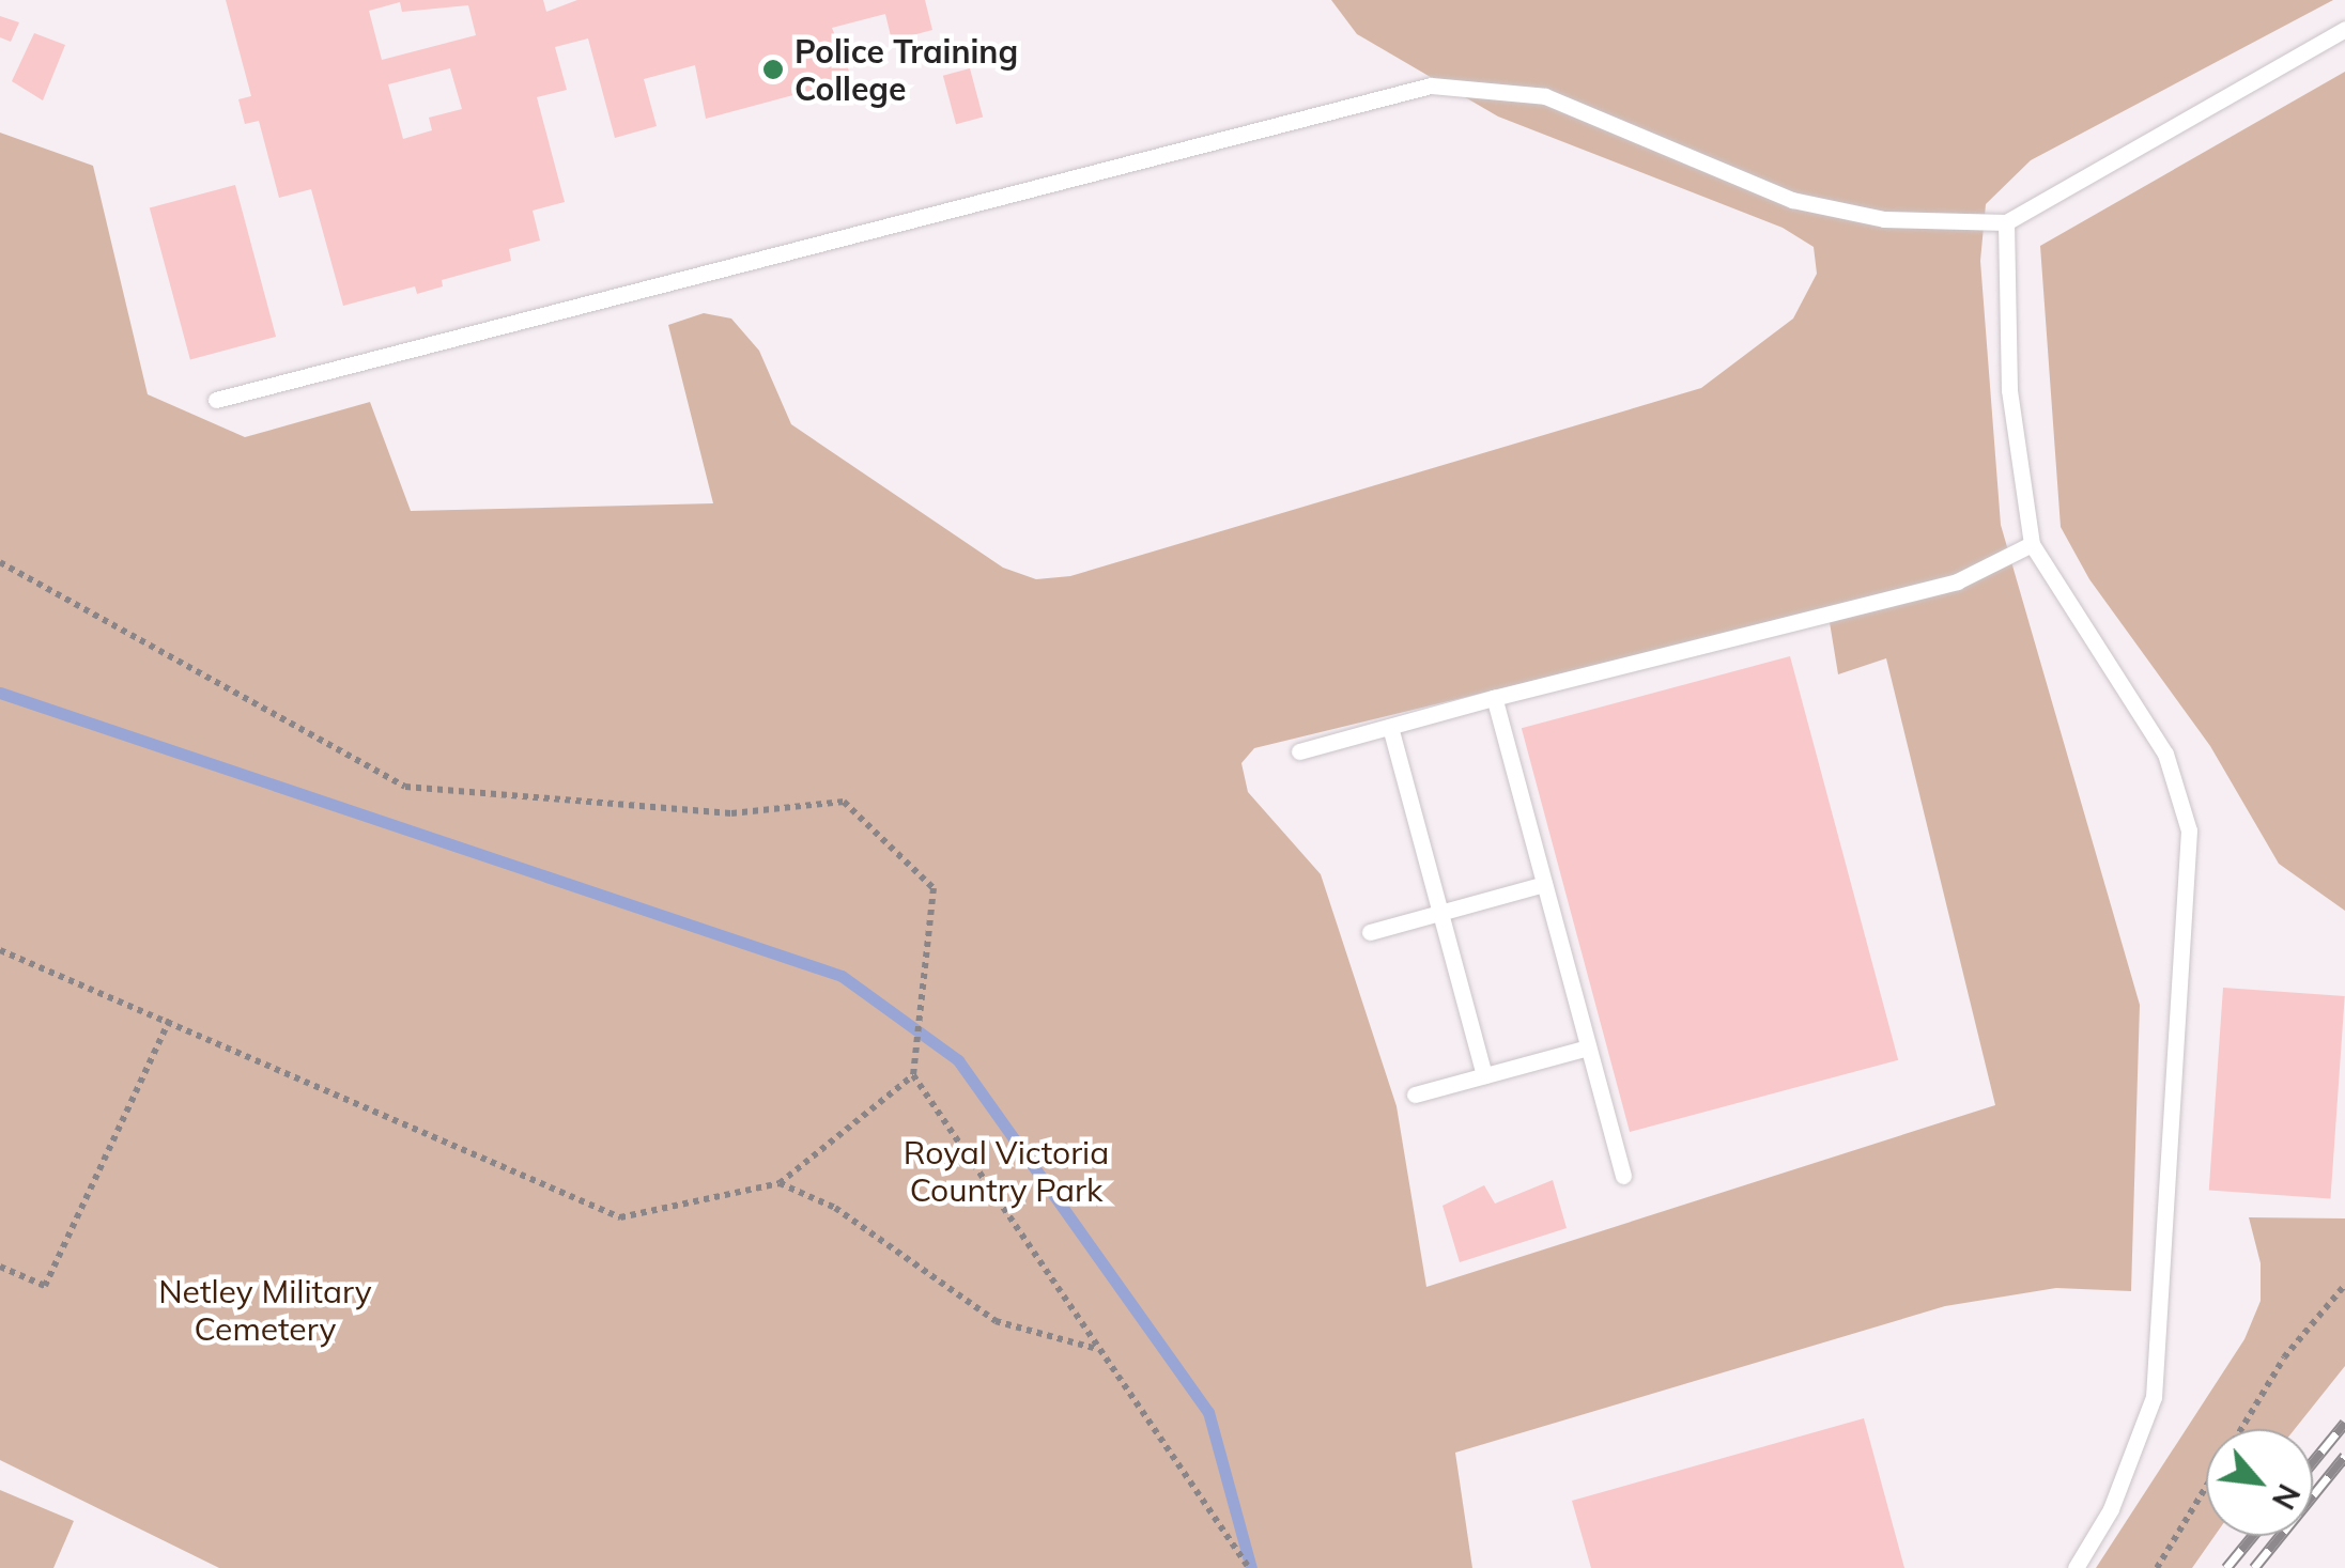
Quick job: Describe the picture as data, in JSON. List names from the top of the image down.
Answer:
{
  "parks": ["Royal Victoria Country Park", "Netley Military Cemetery"],
  "places": ["Police Training College"],
  "north": "bottom right"
}
